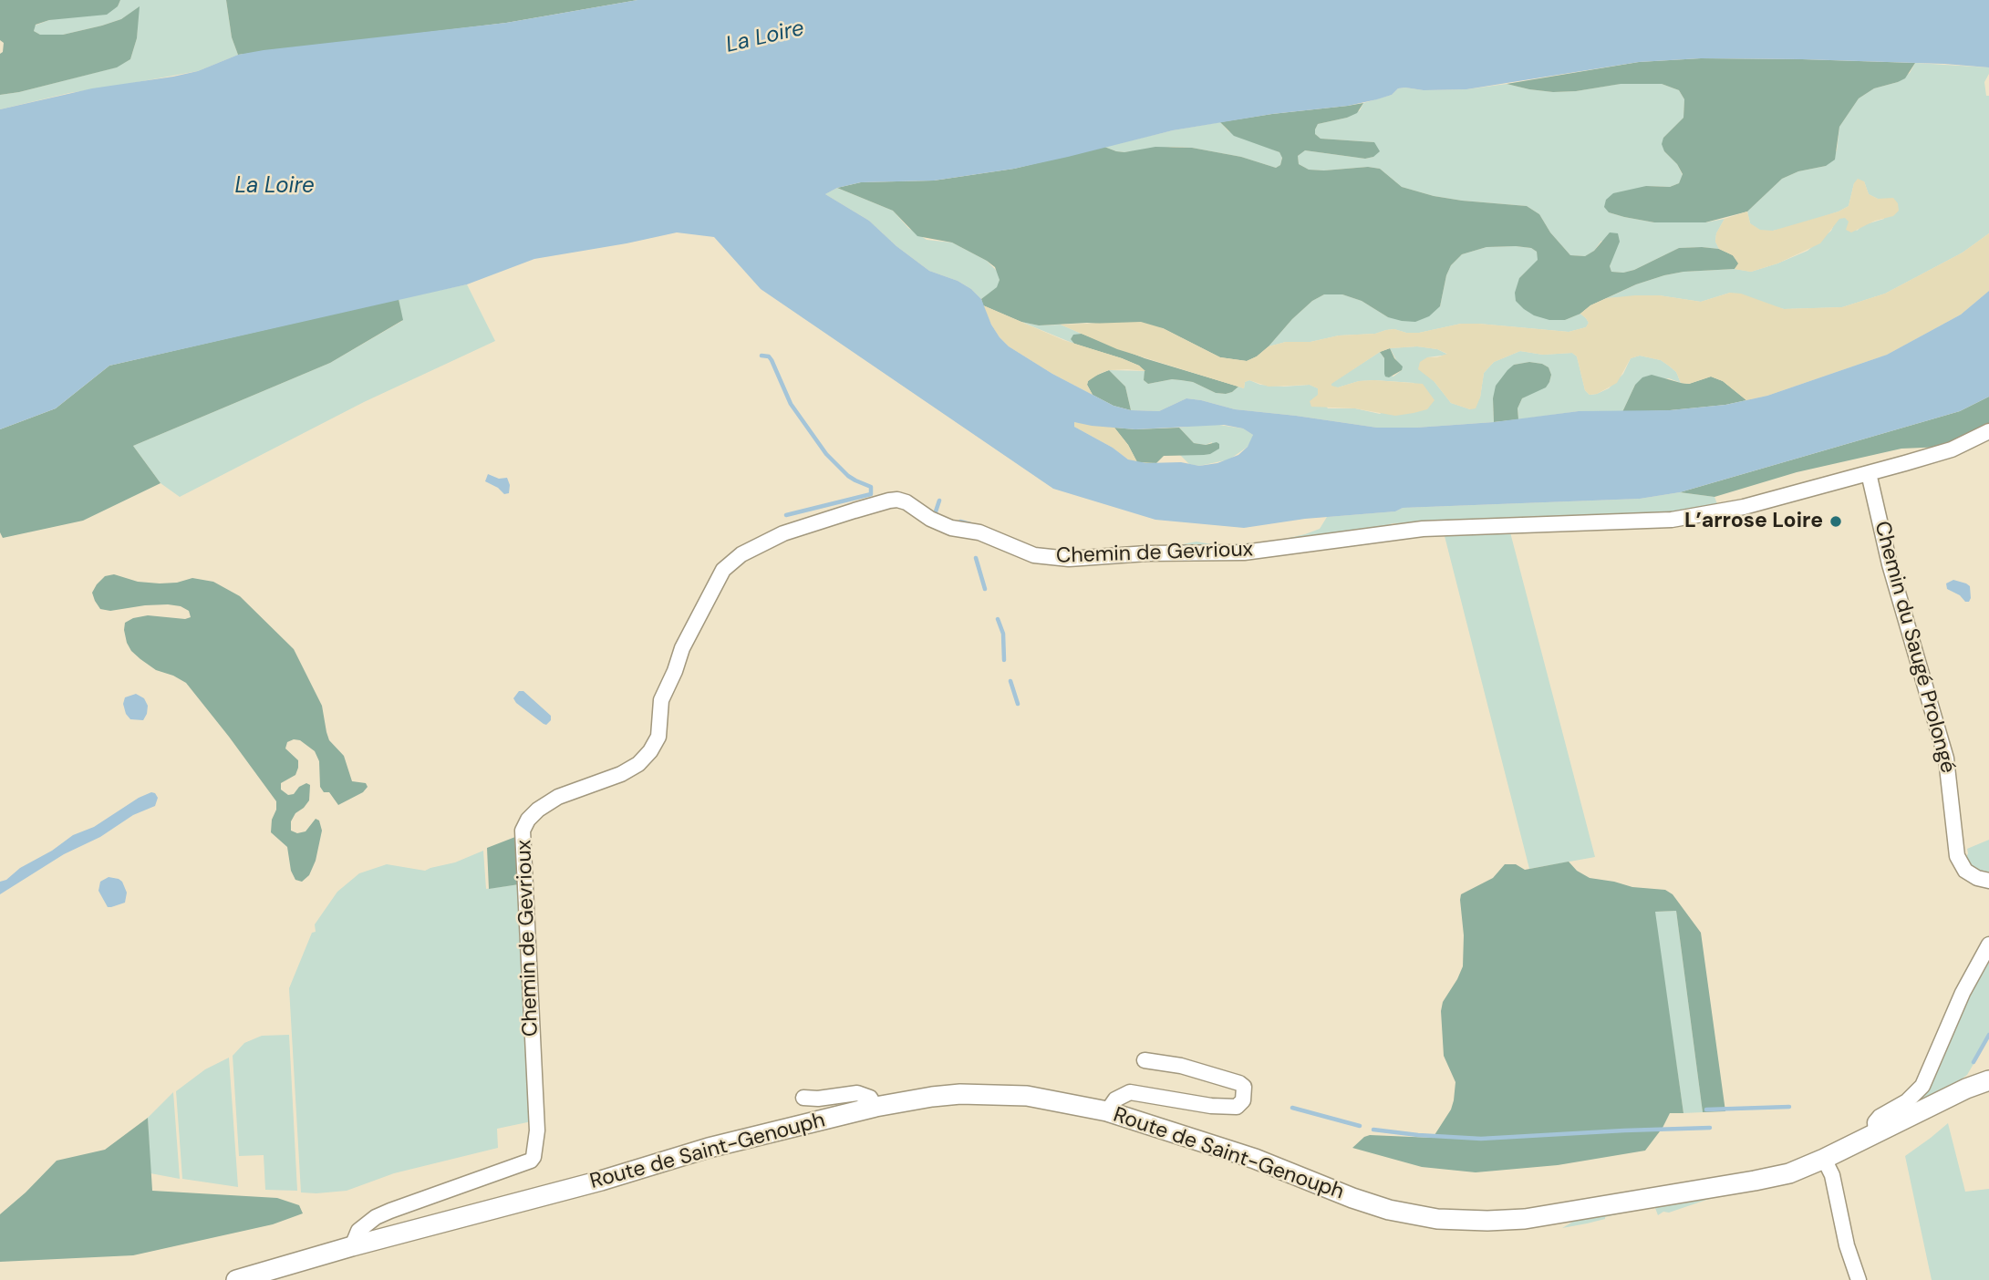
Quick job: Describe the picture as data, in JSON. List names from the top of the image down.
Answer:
{
  "streets": {
    "street": ["Chemin de Gevrioux", "Chemin du Saugé Prolongé", "Route de Saint-Genouph"]
  },
  "crossings": [
    ["Chemin de Gevrioux", "Chemin du Saugé Prolongé"],
    ["Chemin de Gevrioux", "Route de Saint-Genouph"]
  ],
  "water": ["La Loire"],
  "places": ["L’arrose Loire"]
}
